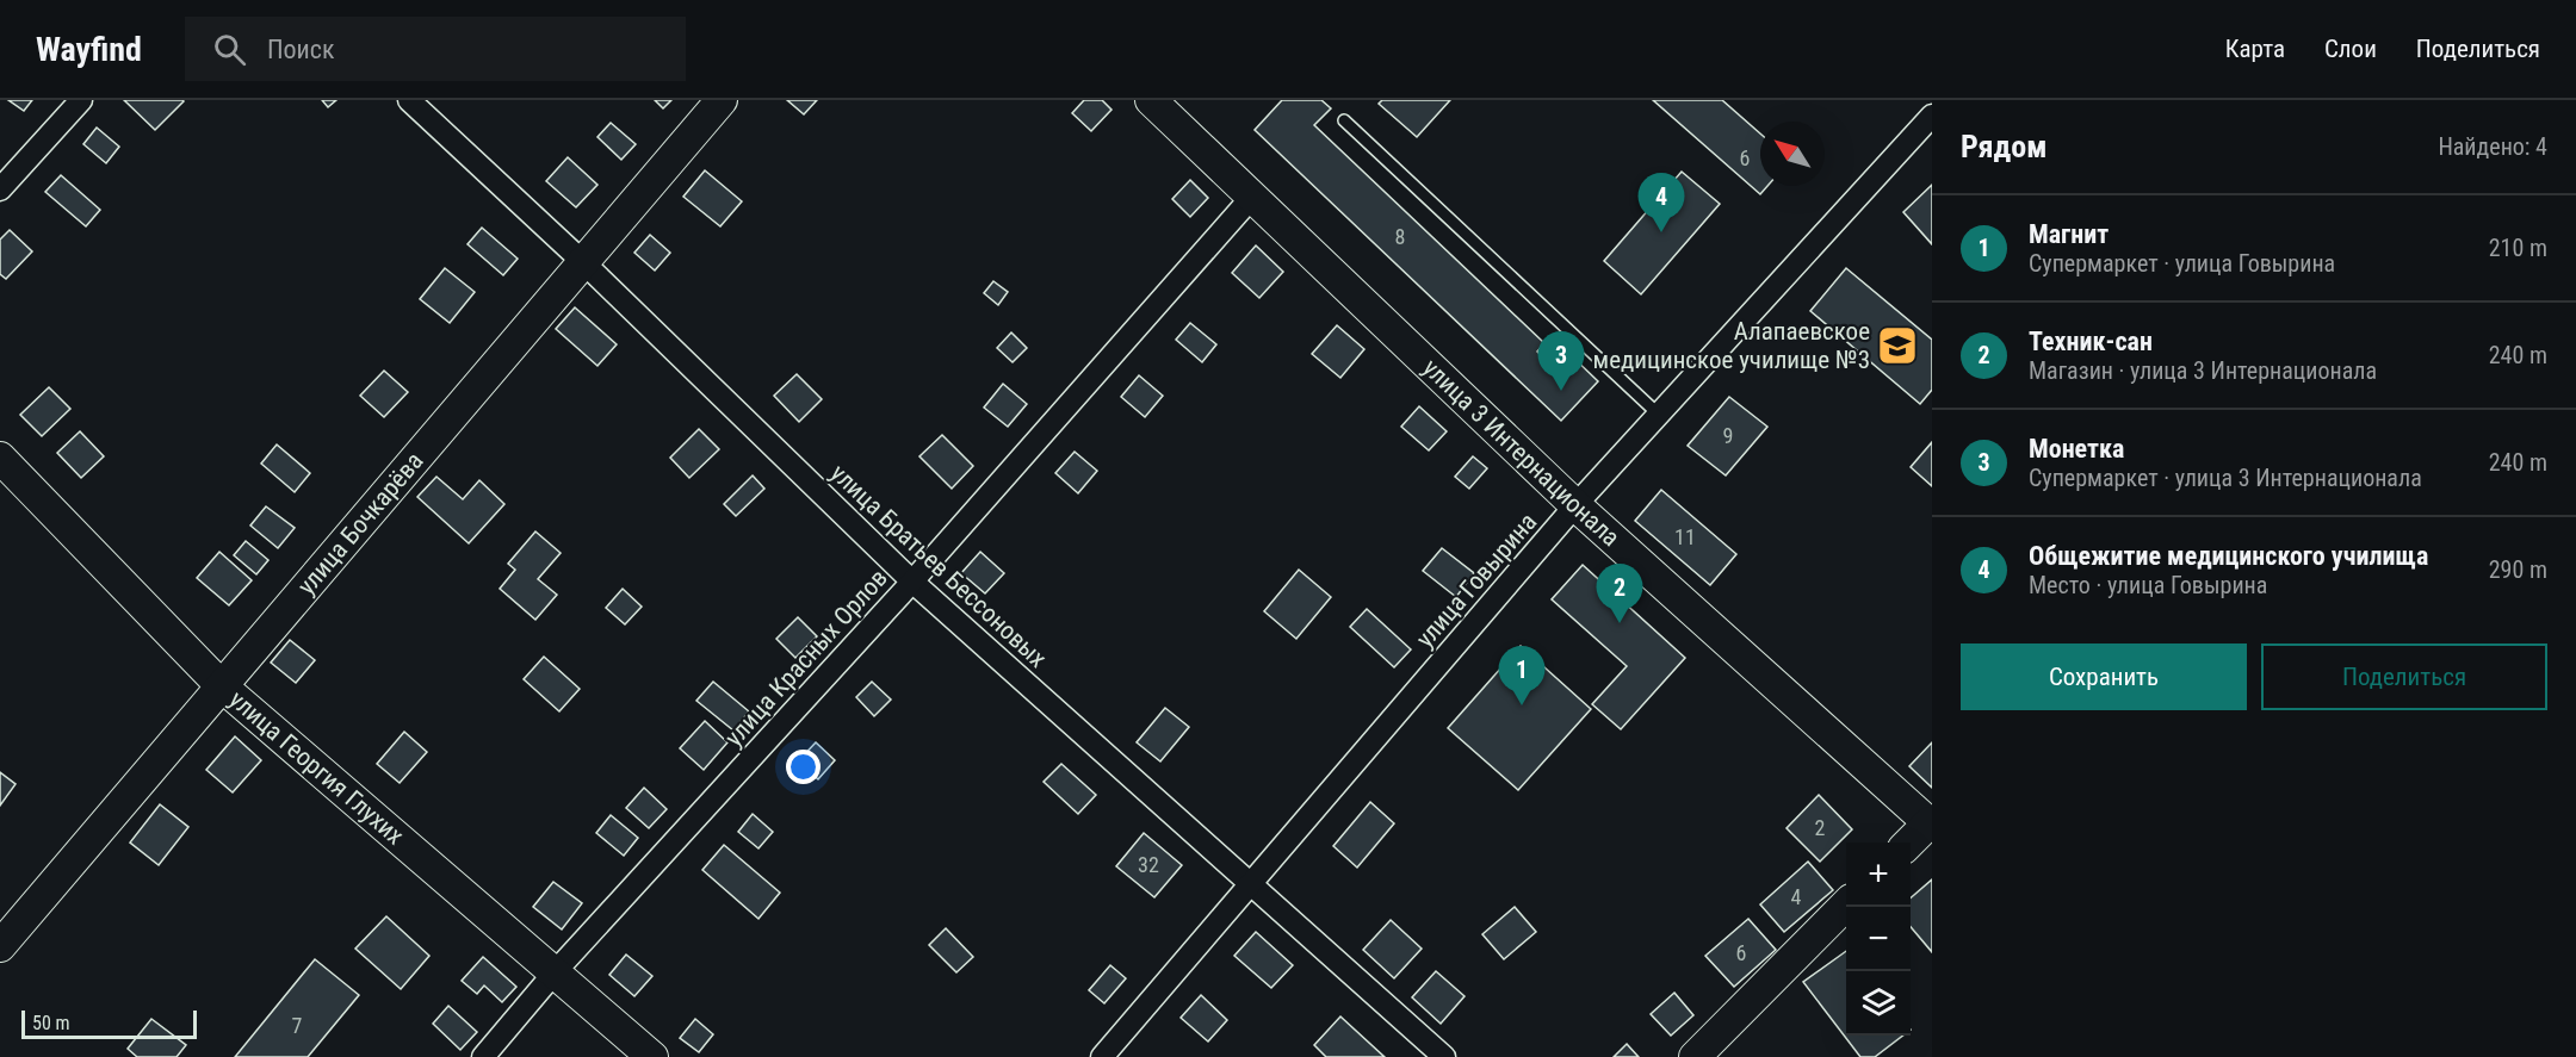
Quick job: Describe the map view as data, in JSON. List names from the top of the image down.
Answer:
{
  "streets": {
    "street": [
      "улица 3 Интернационала",
      "улица Бочкарёва",
      "улица Братьев Бессоновых",
      "улица Говырина",
      "улица Красных Орлов",
      "улица Георгия Глухих"
    ]
  },
  "crossings": [
    ["улица 3 Интернационала", "улица Говырина"],
    ["улица 3 Интернационала", "улица Красных Орлов"],
    ["улица Бочкарёва", "улица Братьев Бессоновых"],
    ["улица Бочкарёва", "улица Георгия Глухих"],
    ["улица Братьев Бессоновых", "улица Говырина"],
    ["улица Братьев Бессоновых", "улица Красных Орлов"],
    ["улица Красных Орлов", "улица Георгия Глухих"]
  ],
  "places": {
    "school or university": ["Алапаевское медицинское училище №3"]
  },
  "house_numbers": [
    "6",
    "8",
    "9",
    "11",
    "2",
    "32",
    "4",
    "6",
    "7"
  ],
  "scale_bar": "50 m",
  "north": "top left",
  "page": {
    "header": "Wayfind",
    "search": "Поиск",
    "nav": ["Карта", "Слои", "Поделиться"],
    "heading": ["Рядом", "Найдено: 4"],
    "pins": [
      "4",
      "3",
      "2",
      "1"
    ],
    "list": [
      {
        "mark": "1",
        "name": "Магнит",
        "note": "Супермаркет · улица Говырина",
        "value": "210 m"
      },
      {
        "mark": "2",
        "name": "Техник-сан",
        "note": "Магазин · улица 3 Интернационала",
        "value": "240 m"
      },
      {
        "mark": "3",
        "name": "Монетка",
        "note": "Супермаркет · улица 3 Интернационала",
        "value": "240 m"
      },
      {
        "mark": "4",
        "name": "Общежитие медицинского училища",
        "note": "Место · улица Говырина",
        "value": "290 m"
      }
    ],
    "buttons": ["Сохранить", "Поделиться"],
    "map_buttons": ["+", "−"],
    "scale": "50 m"
  }
}
